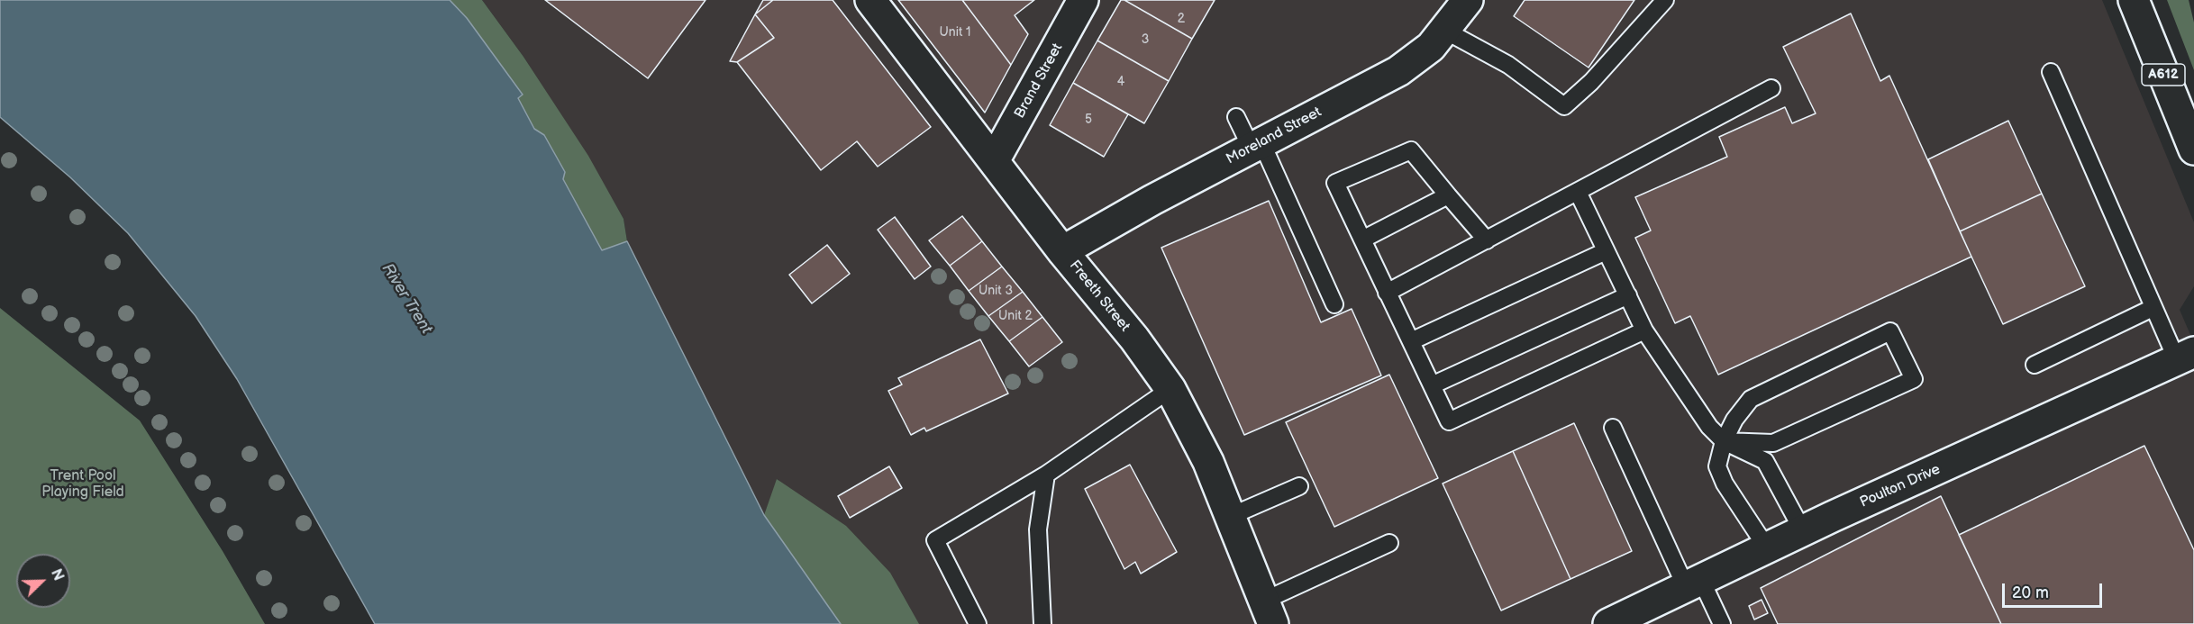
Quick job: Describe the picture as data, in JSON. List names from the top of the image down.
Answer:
{
  "streets": {
    "street": [
      "A612",
      "Brand Street",
      "Moreland Street",
      "Freeth Street",
      "Poulton Drive"
    ]
  },
  "crossings": [
    ["Brand Street", "Freeth Street"],
    ["Moreland Street", "Freeth Street"]
  ],
  "water": ["River Trent"],
  "parks": ["Trent Pool Playing Field"],
  "house_numbers": [
    "2",
    "Unit 1",
    "3",
    "4",
    "5",
    "Unit 3",
    "Unit 2"
  ],
  "scale_bar": "20 m",
  "north": "top right"
}
